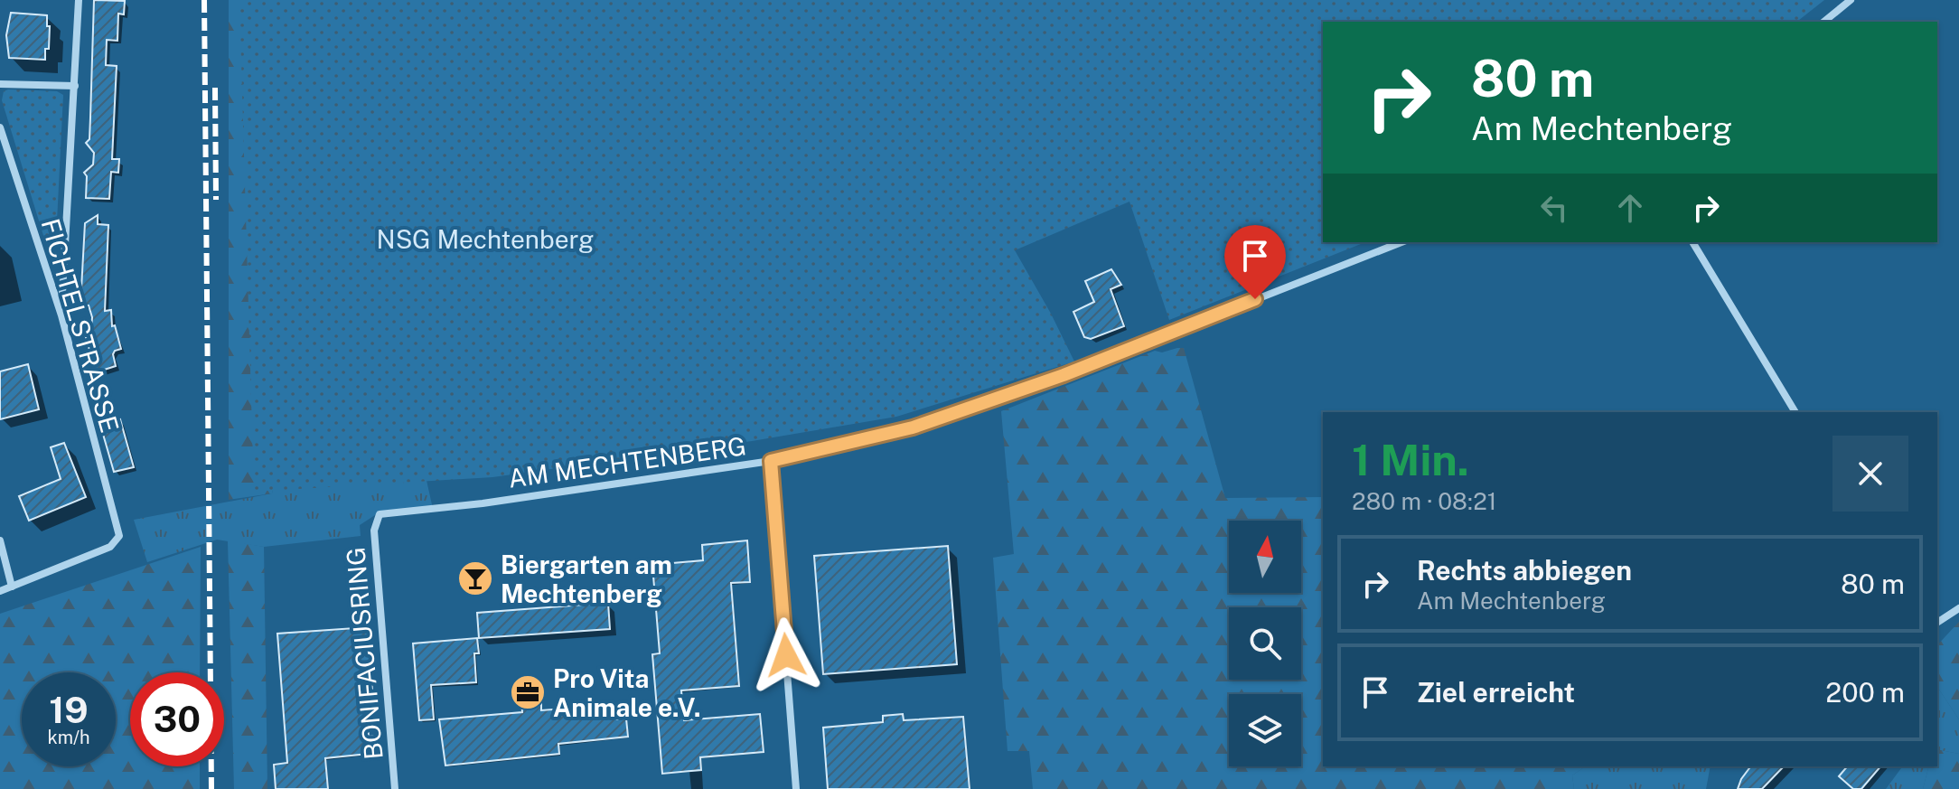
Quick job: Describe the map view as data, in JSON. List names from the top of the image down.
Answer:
{
  "streets": {
    "street": ["FICHTELSTRASSE", "AM MECHTENBERG", "BONIFACIUSRING"]
  },
  "crossings": [
    ["AM MECHTENBERG", "BONIFACIUSRING"]
  ],
  "parks": ["NSG Mechtenberg"],
  "places": {
    "bar": ["Biergarten am Mechtenberg"],
    "office": ["Pro Vita Animale e.V."]
  },
  "north": "top",
  "page": {
    "turn": ["80 m", "Am Mechtenberg"],
    "heading": ["1 Min.", "280 m · 08:21"],
    "list": [
      {
        "name": "Rechts abbiegen",
        "note": "Am Mechtenberg",
        "value": "80 m"
      },
      {
        "name": "Ziel erreicht",
        "value": "200 m"
      }
    ],
    "speed": "19 km/h",
    "limit": "30"
  }
}
